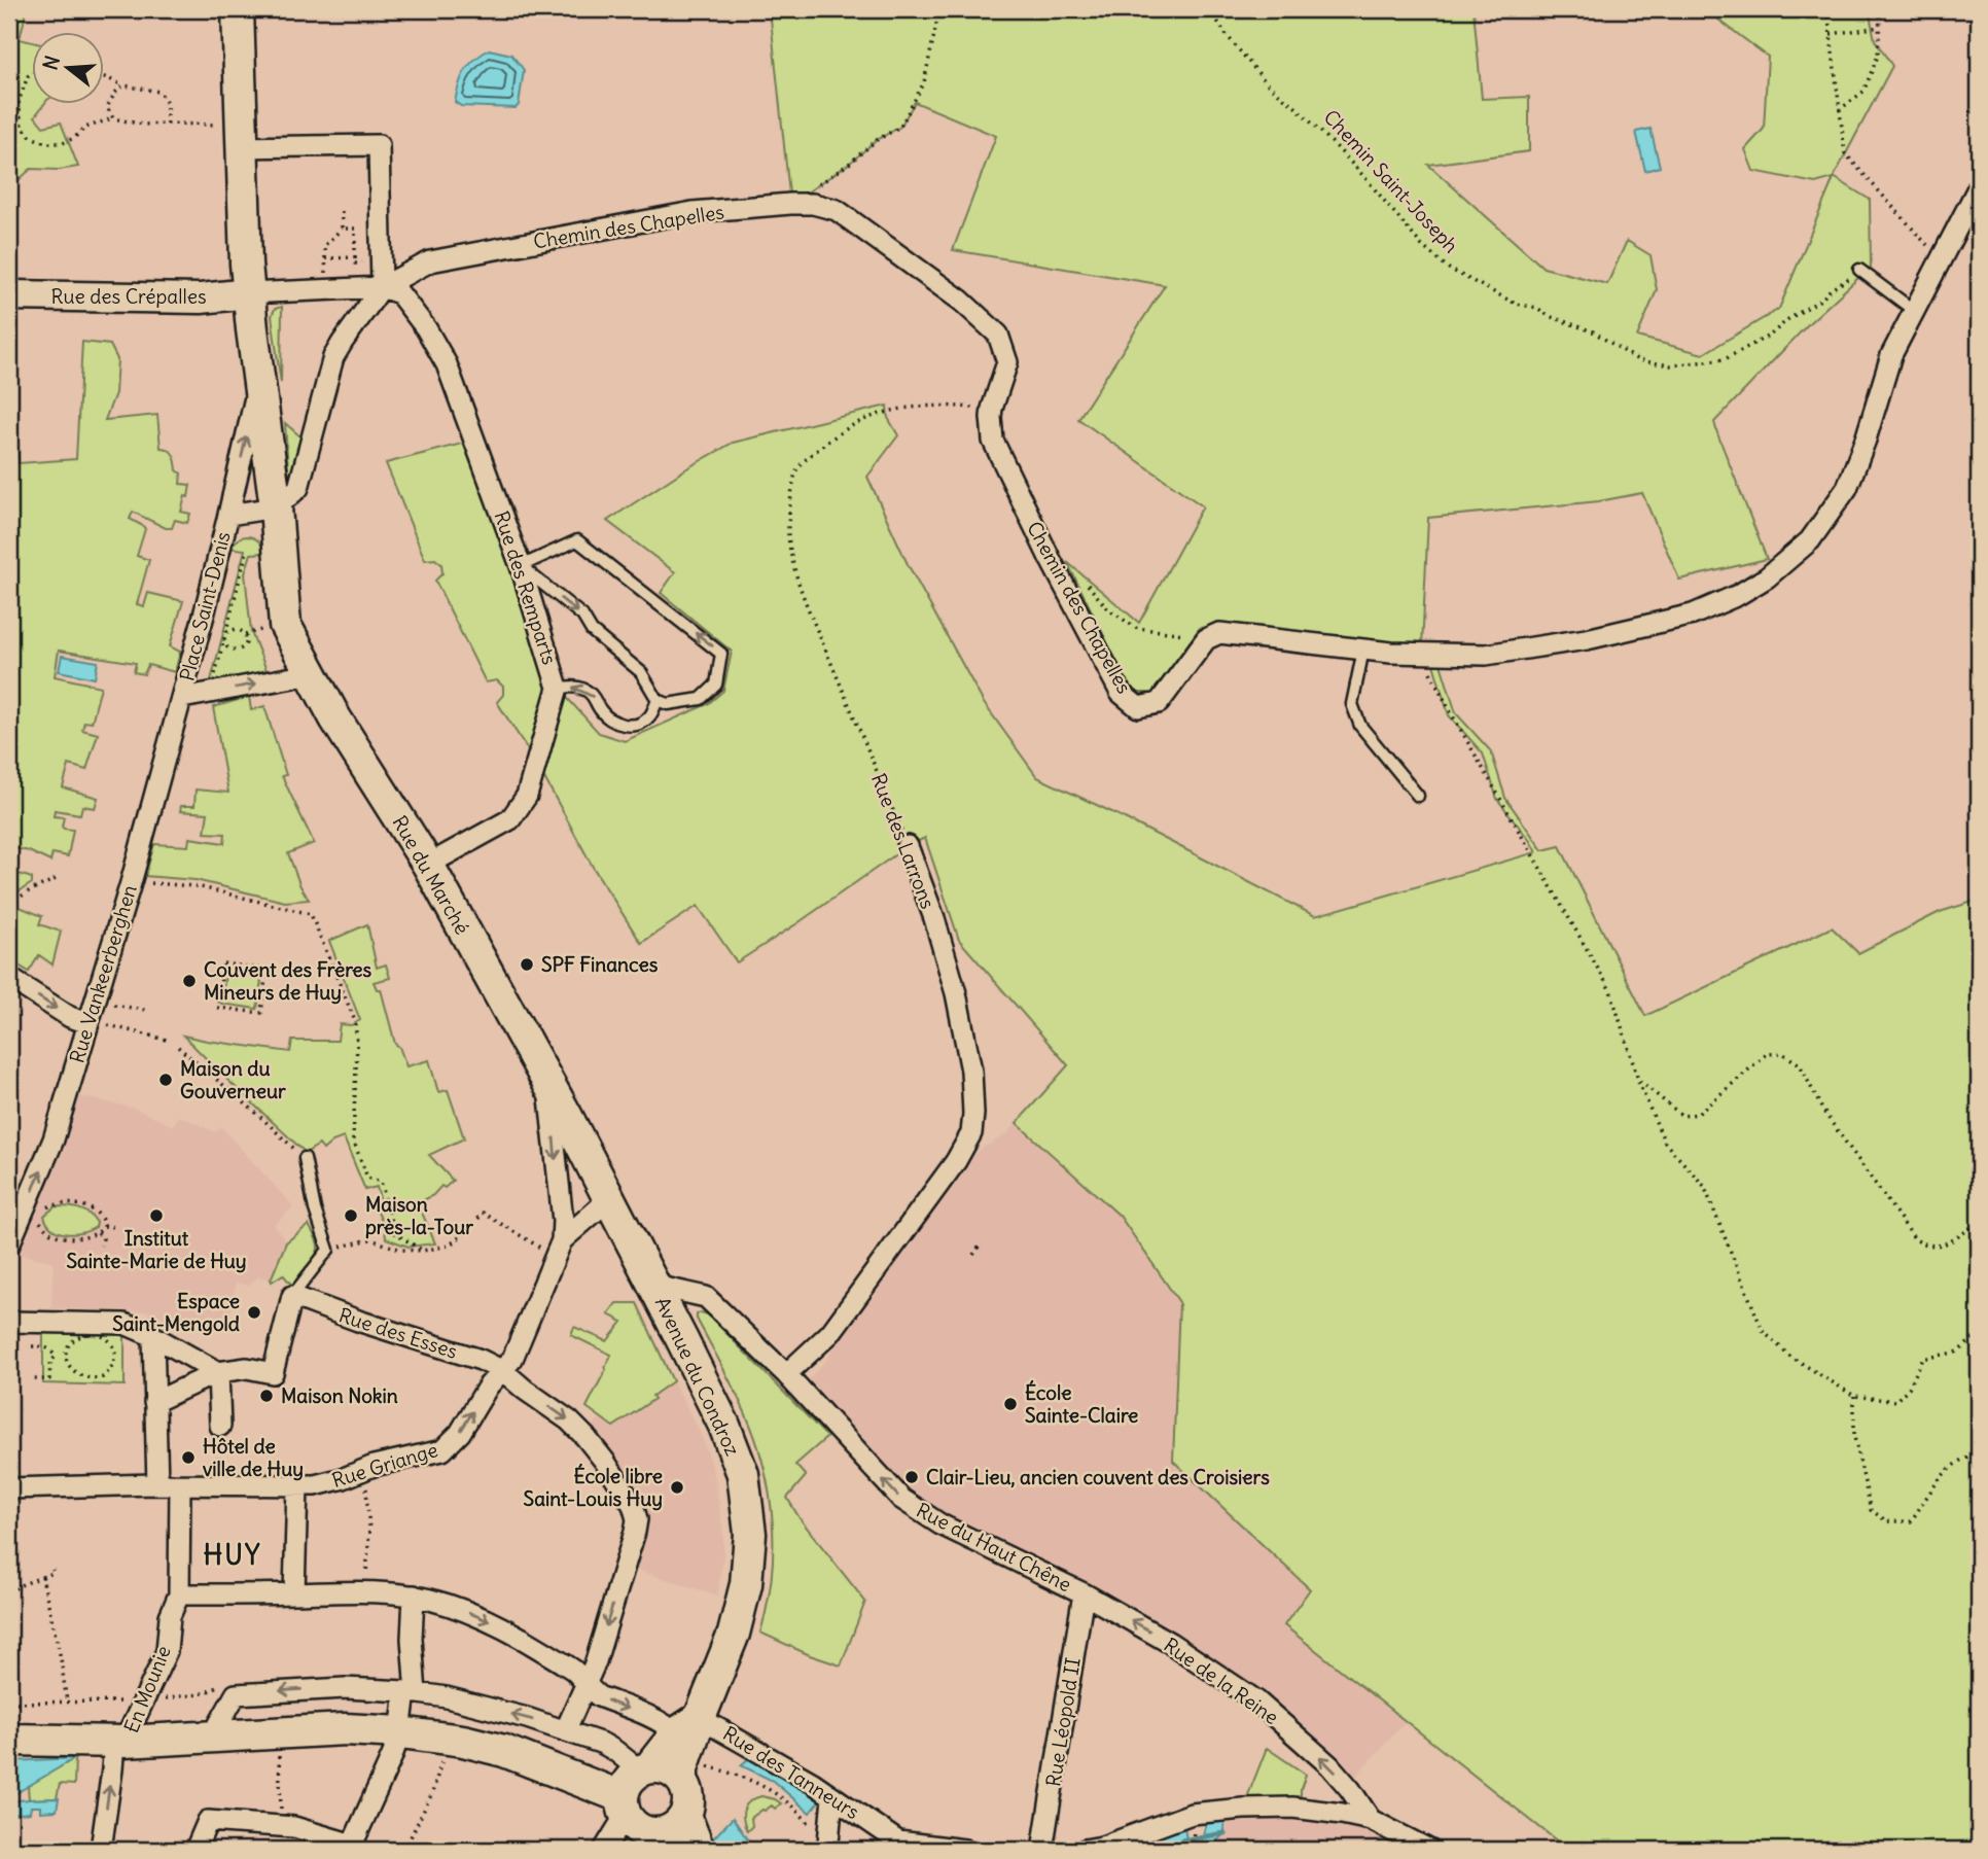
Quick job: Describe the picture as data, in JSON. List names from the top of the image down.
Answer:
{
  "streets": {
    "main road": ["Place Saint-Denis", "Rue du Marché", "Avenue du Condroz"],
    "street": [
      "Chemin des Chapelles",
      "Rue des Crépalles",
      "Rue des Remparts",
      "Rue des Larrons",
      "Rue Vankeerberghen",
      "Rue des Esses",
      "Rue Griange",
      "Rue du Haut Chêne",
      "Rue de la Reine",
      "En Mounie",
      "Rue Léopold II",
      "Rue des Tanneurs"
    ],
    "path": ["Chemin Saint-Joseph"]
  },
  "crossings": [
    ["Chemin des Chapelles", "Rue des Remparts"],
    ["Chemin des Chapelles", "Rue des Larrons"],
    ["Rue des Crépalles", "Place Saint-Denis"],
    ["Rue des Remparts", "Rue du Marché"],
    ["Place Saint-Denis", "Rue du Marché"],
    ["Place Saint-Denis", "Rue Vankeerberghen"],
    ["Rue des Larrons", "Rue du Haut Chêne"],
    ["Rue du Marché", "Avenue du Condroz"],
    ["Rue du Marché", "Rue Griange"],
    ["Rue des Esses", "Rue Griange"],
    ["Rue des Esses", "Rue des Tanneurs"],
    ["Avenue du Condroz", "Rue du Haut Chêne"],
    ["Avenue du Condroz", "Rue des Tanneurs"],
    ["Rue Griange", "En Mounie"],
    ["Rue du Haut Chêne", "Rue de la Reine"],
    ["Rue du Haut Chêne", "Rue Léopold II"],
    ["Rue de la Reine", "Rue Léopold II"],
    ["En Mounie", "Rue des Tanneurs"]
  ],
  "one_way": [
    "Rue Vankeerberghen",
    "Rue des Esses",
    "Rue du Haut Chêne",
    "Rue de la Reine"
  ],
  "districts": ["HUY"],
  "places": [
    "SPF Finances",
    "Couvent des Frères Mineurs de Huy",
    "Maison du Gouverneur",
    "Institut Sainte-Marie de Huy",
    "Maison près-la-Tour",
    "Espace Saint-Mengold",
    "Maison Nokin",
    "École Sainte-Claire",
    "Hôtel de ville de Huy",
    "Clair-Lieu, ancien couvent des Croisiers",
    "École libre Saint-Louis Huy"
  ],
  "north": "left"
}
